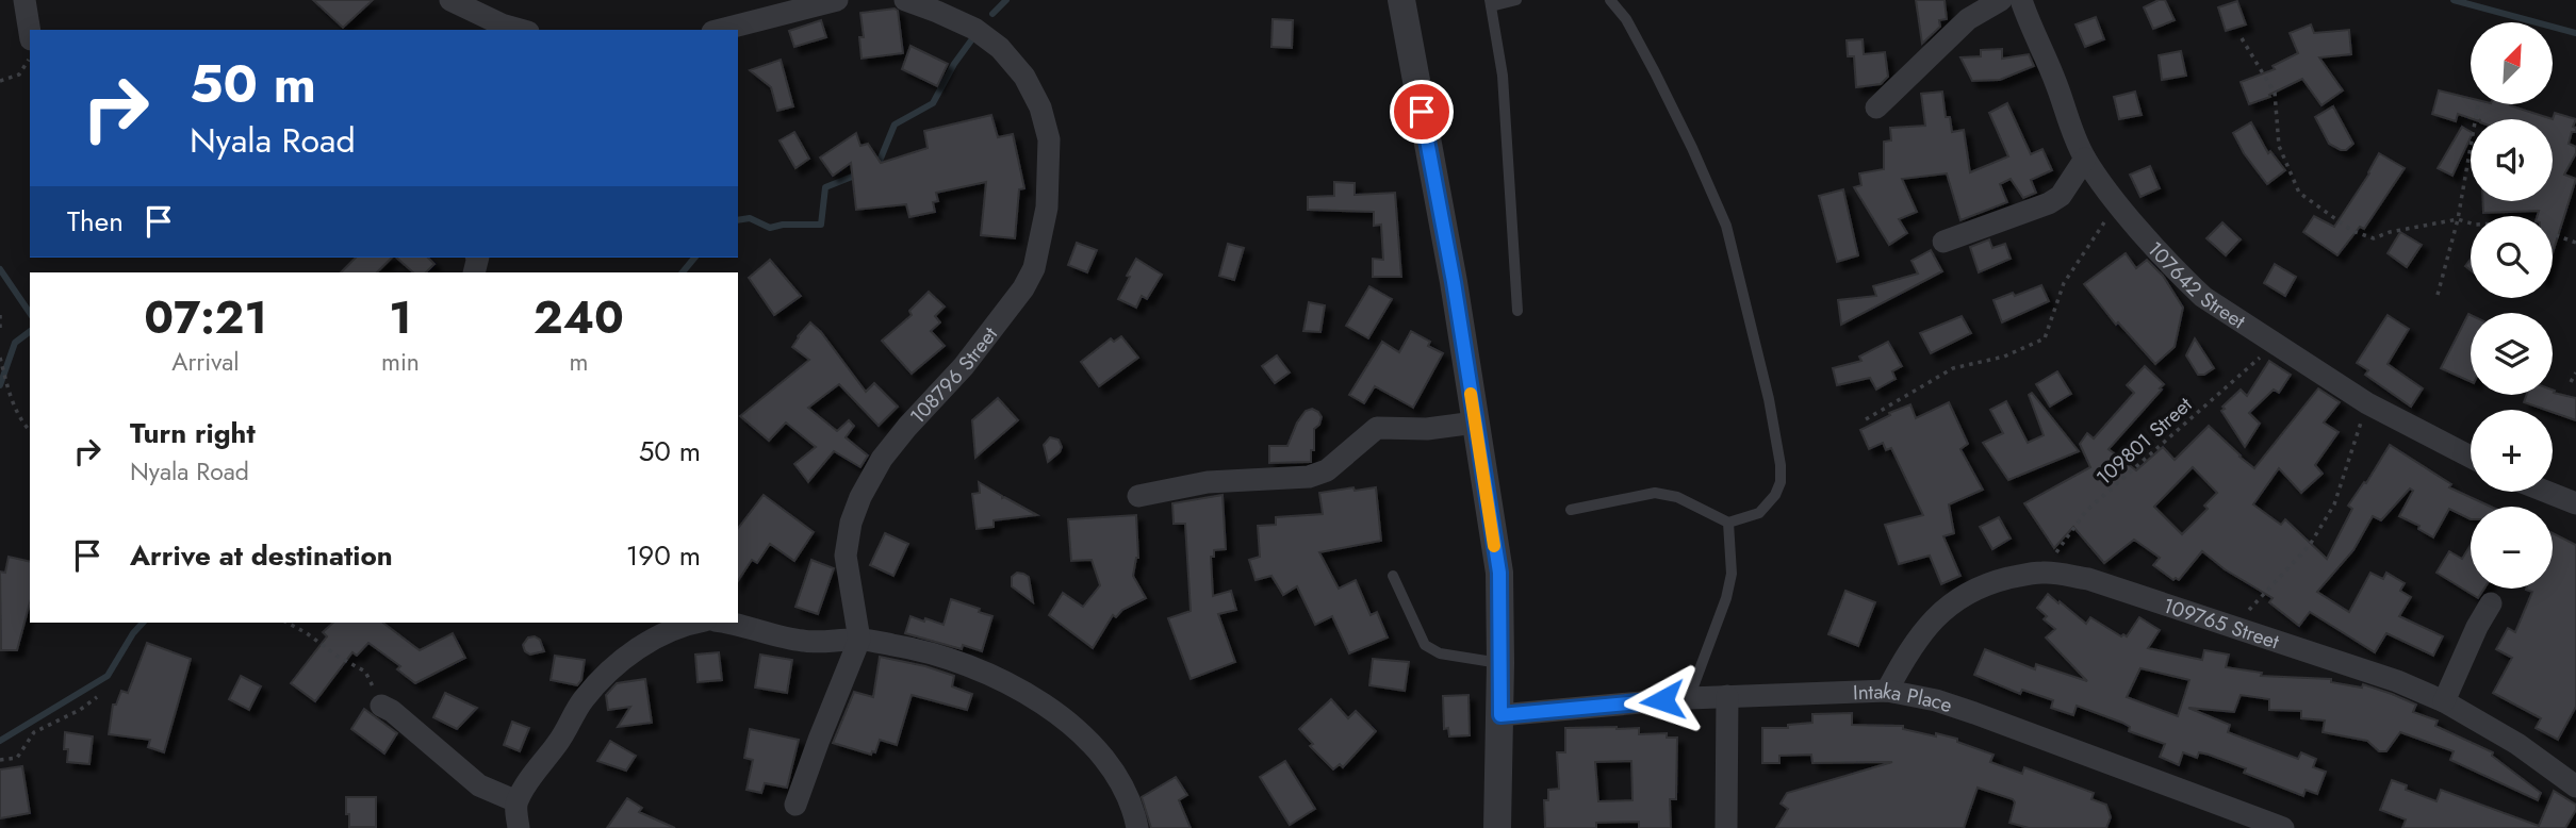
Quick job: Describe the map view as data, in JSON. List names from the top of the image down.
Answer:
{
  "streets": {
    "street": [
      "107642 Street",
      "108796 Street",
      "109765 Street",
      "Intaka Place"
    ],
    "path": ["109801 Street"]
  },
  "crossings": [
    ["107642 Street", "109801 Street"],
    ["109801 Street", "109765 Street"],
    ["109765 Street", "Intaka Place"]
  ],
  "north": "top right",
  "page": {
    "map_buttons": ["+", "−"],
    "turn": ["50 m", "Nyala Road"],
    "then": "Then",
    "eta": [
      "07:21",
      "Arrival",
      "1",
      "min",
      "240",
      "m"
    ],
    "list": [
      {
        "name": "Turn right",
        "note": "Nyala Road",
        "value": "50 m"
      },
      {
        "name": "Arrive at destination",
        "value": "190 m"
      }
    ]
  }
}
